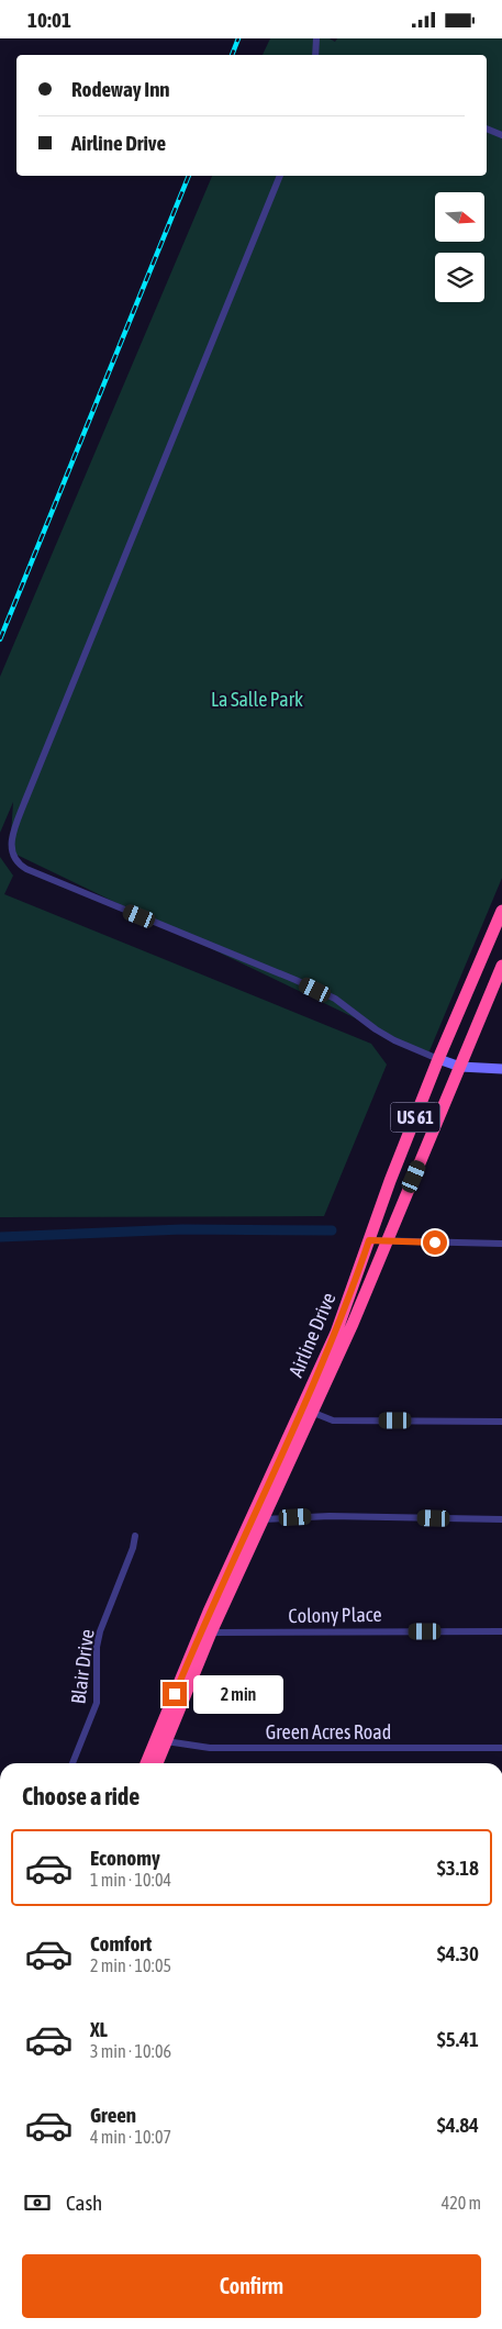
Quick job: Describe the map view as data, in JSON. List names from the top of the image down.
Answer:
{
  "streets": {
    "highway": ["US 61", "Airline Drive"],
    "street": ["Colony Place", "Blair Drive", "Green Acres Road"]
  },
  "crossings": [
    ["Airline Drive", "Colony Place"],
    ["Airline Drive", "Green Acres Road"]
  ],
  "parks": ["La Salle Park"],
  "north": "right",
  "page": {
    "status": "10:01",
    "banner": ["Rodeway Inn", "Airline Drive"],
    "bubble": "2 min",
    "heading": "Choose a ride",
    "list": [
      {
        "name": "Economy",
        "note": "1 min · 10:04",
        "value": "$3.18"
      },
      {
        "name": "Comfort",
        "note": "2 min · 10:05",
        "value": "$4.30"
      },
      {
        "name": "XL",
        "note": "3 min · 10:06",
        "value": "$5.41"
      },
      {
        "name": "Green",
        "note": "4 min · 10:07",
        "value": "$4.84"
      }
    ],
    "pay": ["Cash", "420 m"],
    "buttons": "Confirm"
  }
}
